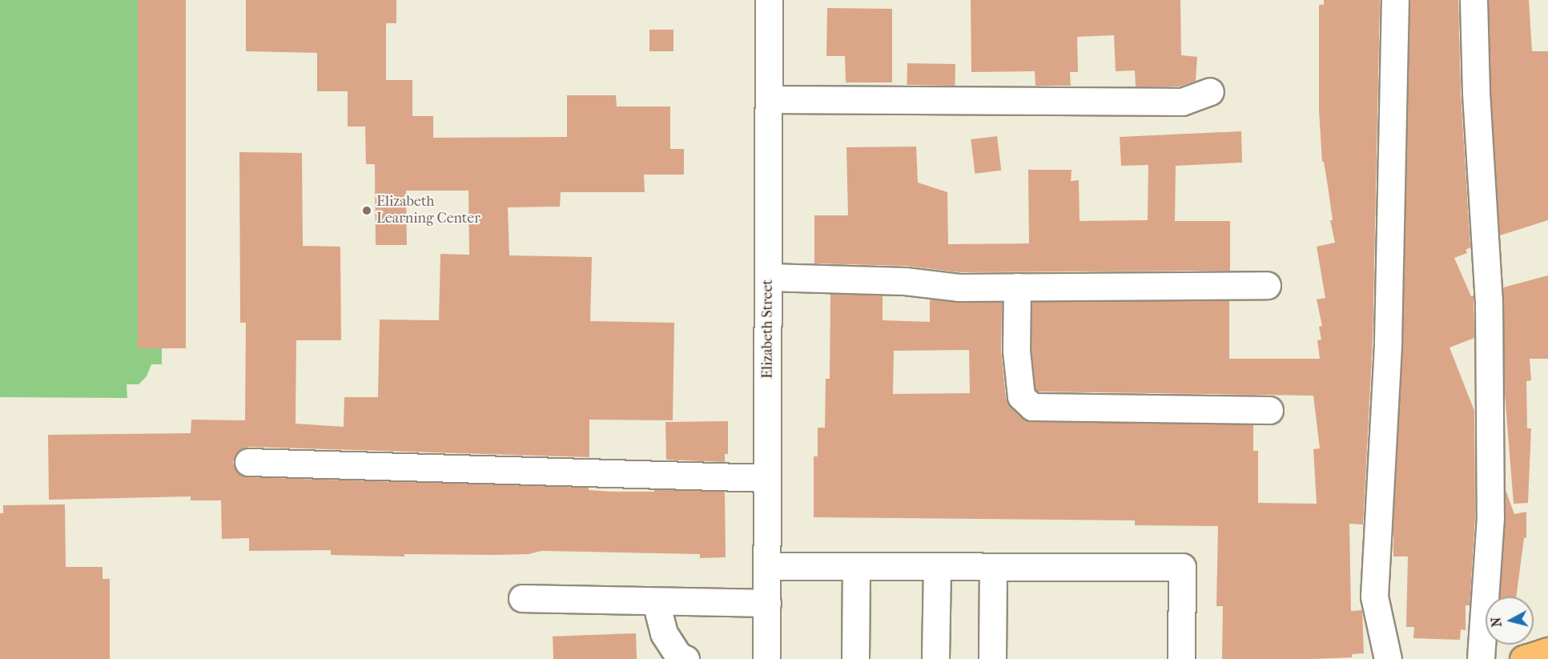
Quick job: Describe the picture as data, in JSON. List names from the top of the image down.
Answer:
{
  "streets": {
    "street": ["Elizabeth Street"]
  },
  "places": ["Elizabeth Learning Center"],
  "north": "left"
}
